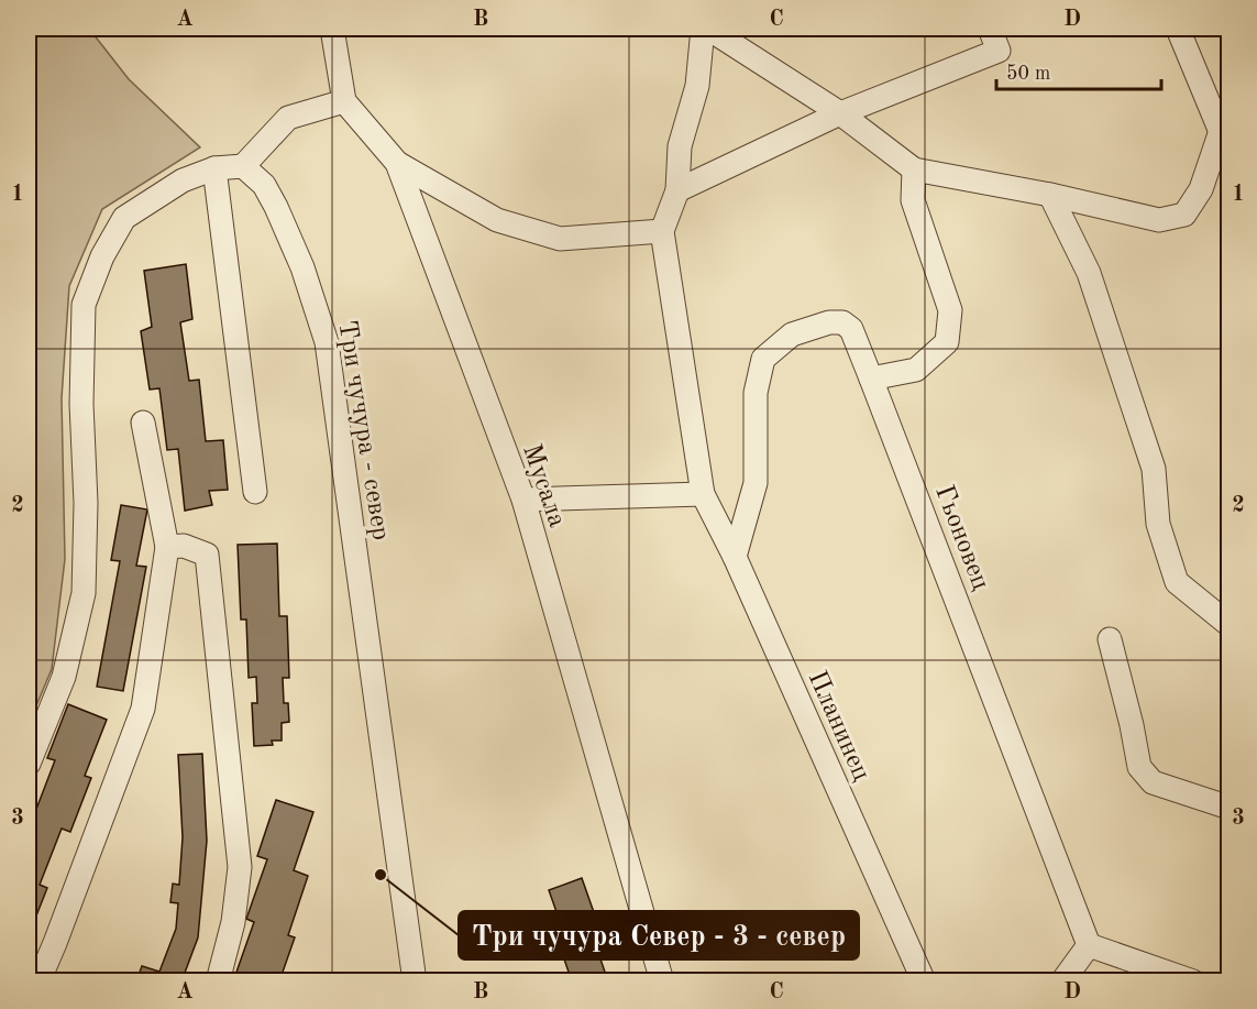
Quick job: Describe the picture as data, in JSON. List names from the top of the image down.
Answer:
{
  "streets": {
    "street": [
      "Три чучура - север",
      "Мусала",
      "Гьоновец",
      "Планинец"
    ]
  },
  "crossings": [
    ["Гьоновец", "Планинец"]
  ],
  "places": ["Три чучура Север - 3 - север"],
  "scale_bar": "50 m",
  "grid": {
    "columns": [
      "A",
      "B",
      "C",
      "D"
    ],
    "rows": ["1", "2", "3"]
  }
}
